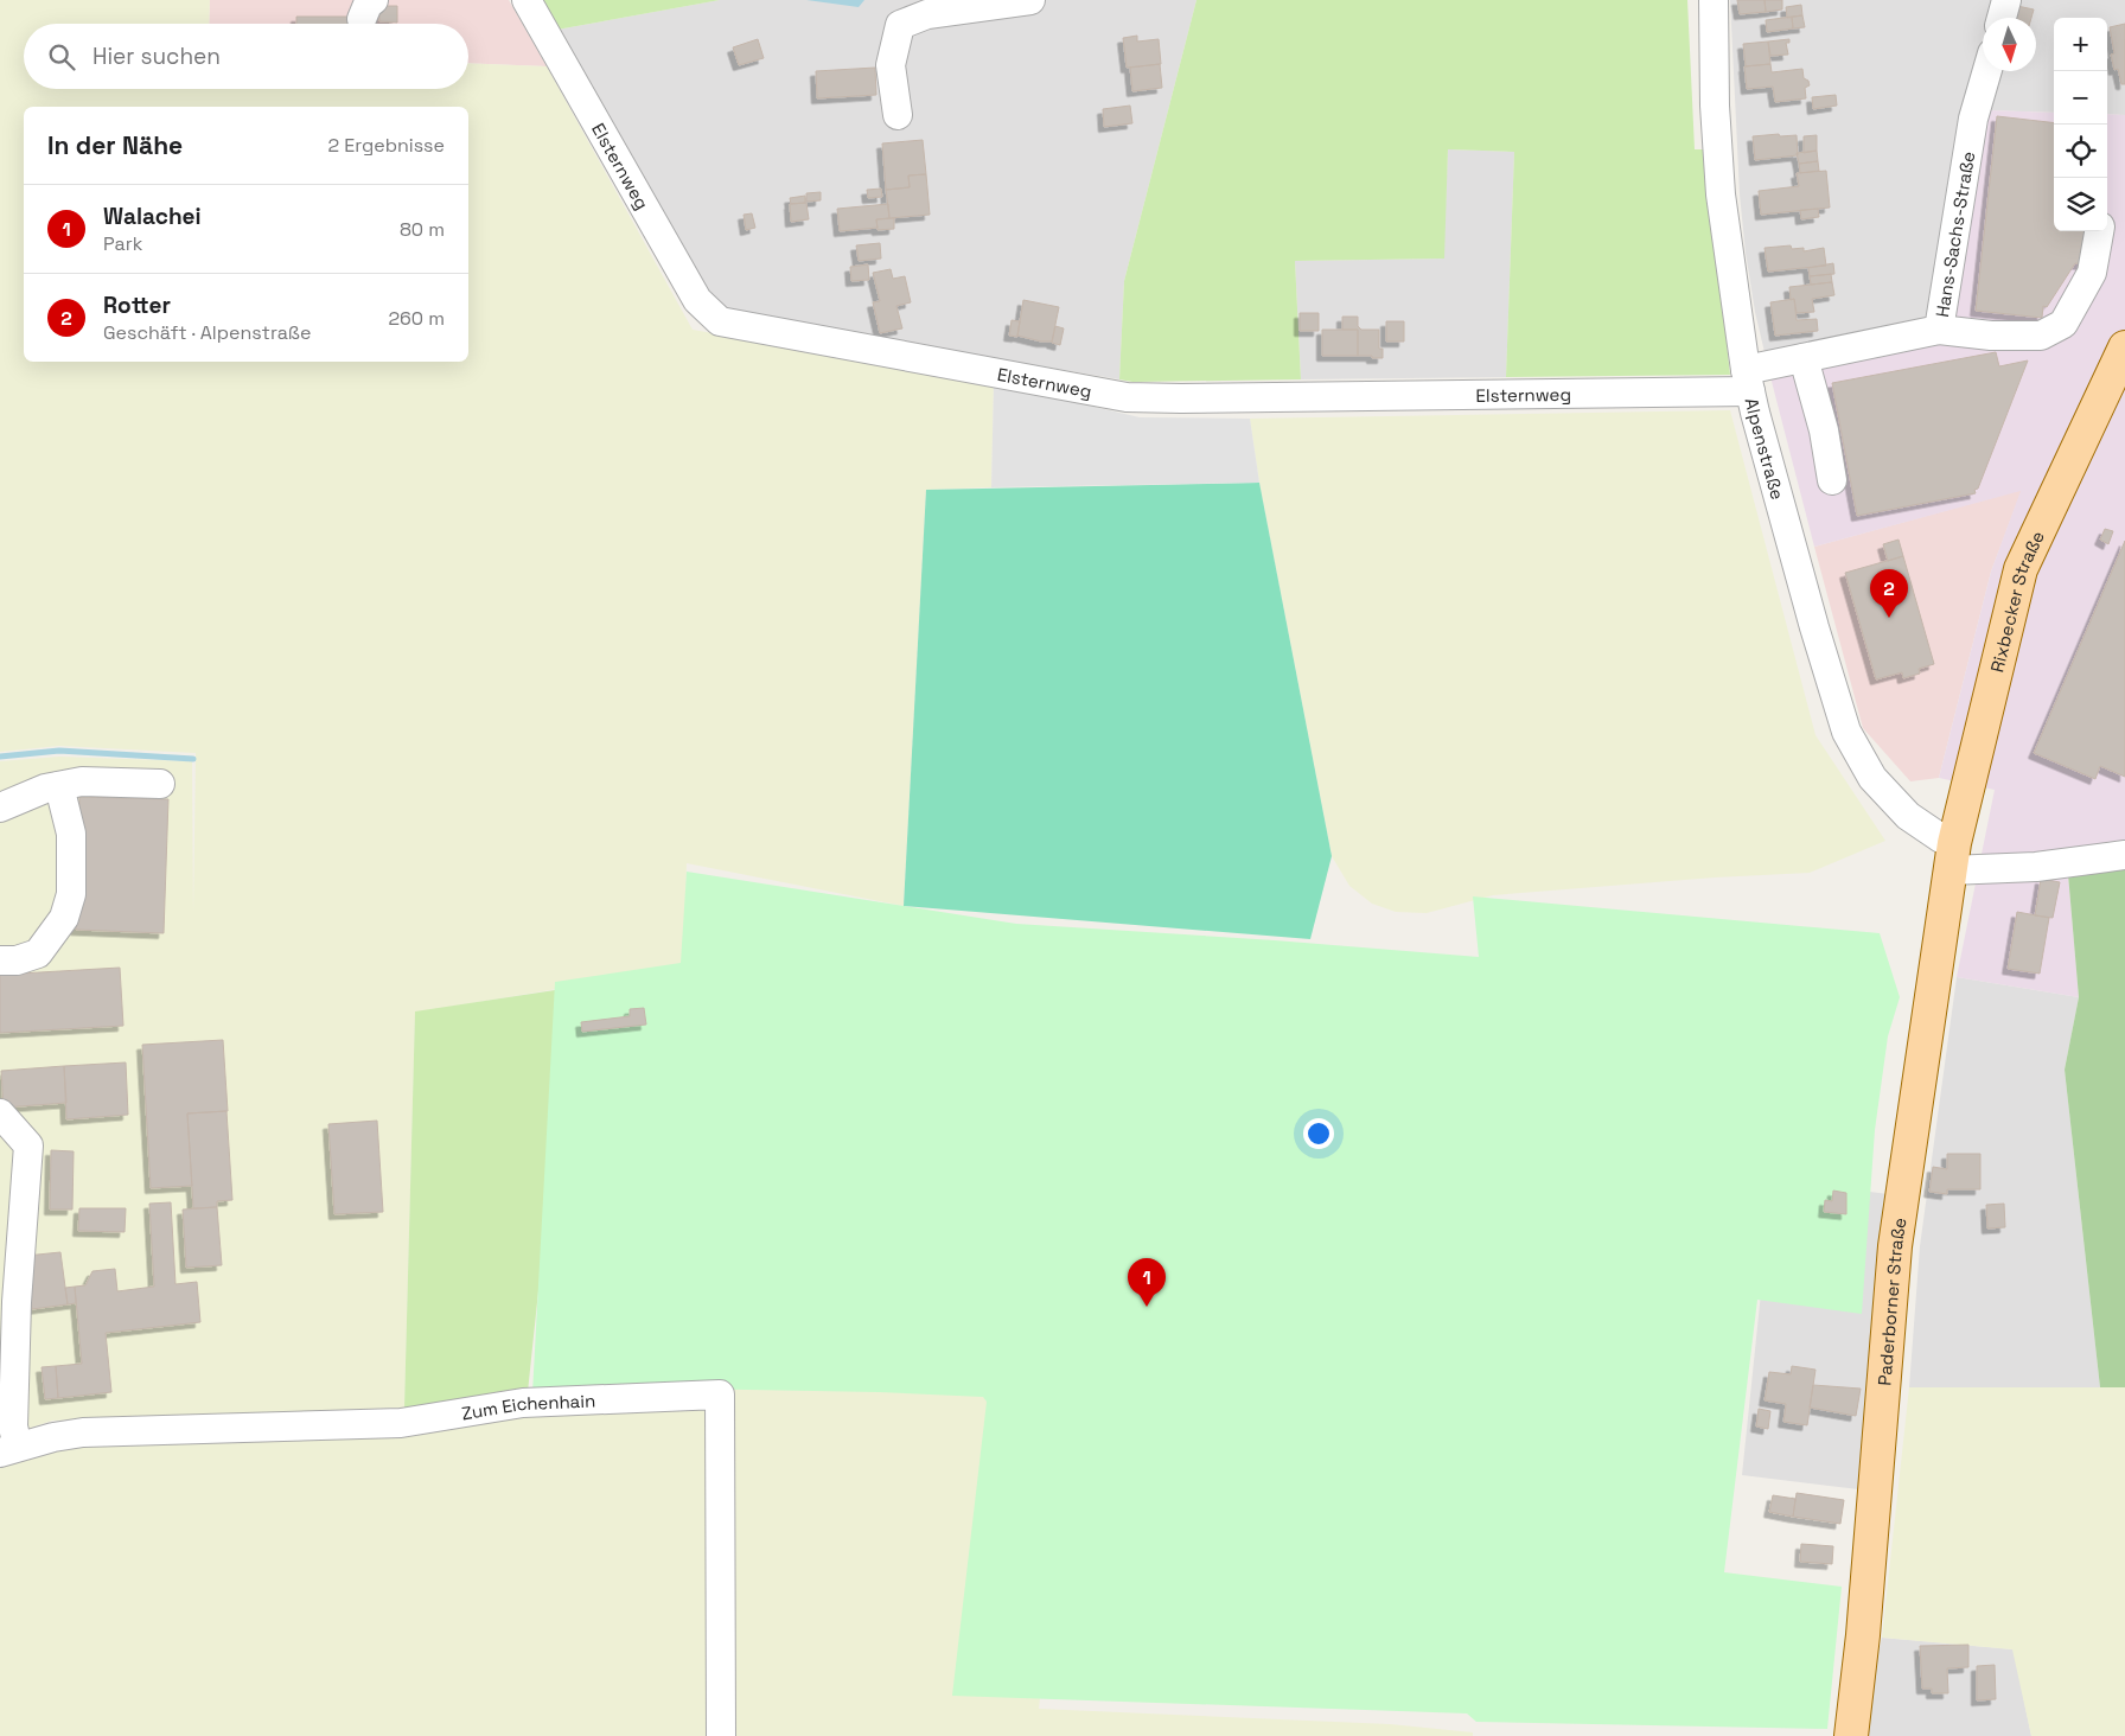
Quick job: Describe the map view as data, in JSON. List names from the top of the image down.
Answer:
{
  "streets": {
    "main road": ["Rixbecker Straße", "Paderborner Straße"],
    "street": [
      "Elsternweg",
      "Hans-Sachs-Straße",
      "Alpenstraße",
      "Zum Eichenhain"
    ]
  },
  "crossings": [
    ["Elsternweg", "Hans-Sachs-Straße"],
    ["Elsternweg", "Alpenstraße"],
    ["Hans-Sachs-Straße", "Alpenstraße"],
    ["Alpenstraße", "Rixbecker Straße"],
    ["Alpenstraße", "Paderborner Straße"],
    ["Rixbecker Straße", "Paderborner Straße"]
  ],
  "north": "bottom",
  "page": {
    "map_buttons": ["+", "−"],
    "search": "Hier suchen",
    "heading": ["In der Nähe", "2 Ergebnisse"],
    "list": [
      {
        "mark": "1",
        "name": "Walachei",
        "note": "Park",
        "value": "80 m"
      },
      {
        "mark": "2",
        "name": "Rotter",
        "note": "Geschäft · Alpenstraße",
        "value": "260 m"
      }
    ],
    "pins": ["2", "1"]
  }
}
